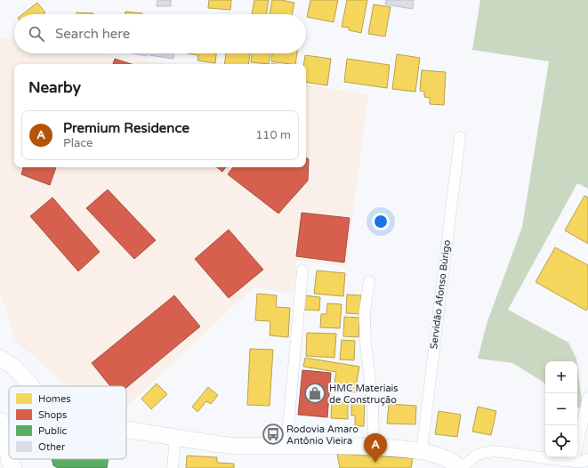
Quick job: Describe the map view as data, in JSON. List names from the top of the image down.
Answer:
{
  "streets": {
    "street": ["Servidão Afonso Búrigo"]
  },
  "places": {
    "shop": ["HMC Materiais de Construção"],
    "bus stop": ["Rodovia Amaro Antônio Vieira"]
  },
  "legend": [
    "Homes",
    "Shops",
    "Public",
    "Other"
  ],
  "page": {
    "search": "Search here",
    "heading": "Nearby",
    "list": [
      {
        "mark": "A",
        "name": "Premium Residence",
        "note": "Place",
        "value": "110 m"
      }
    ],
    "map_buttons": ["+", "−"],
    "pins": "A"
  }
}
